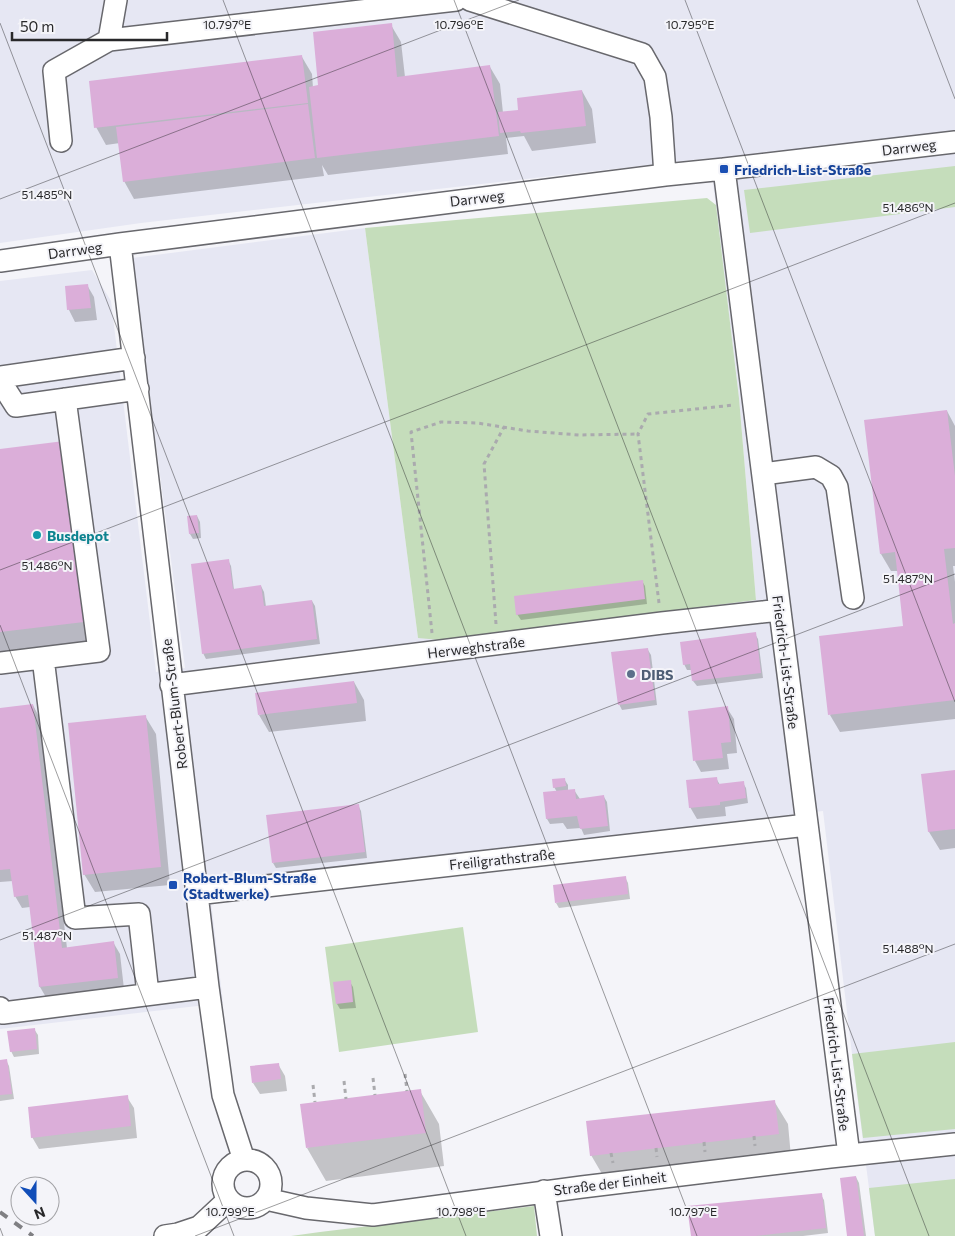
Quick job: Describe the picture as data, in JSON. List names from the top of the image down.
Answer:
{
  "streets": {
    "street": [
      "Darrweg",
      "Herweghstraße",
      "Friedrich-List-Straße",
      "Robert-Blum-Straße",
      "Freiligrathstraße",
      "Straße der Einheit"
    ]
  },
  "crossings": [
    ["Darrweg", "Friedrich-List-Straße"],
    ["Darrweg", "Robert-Blum-Straße"],
    ["Herweghstraße", "Friedrich-List-Straße"],
    ["Herweghstraße", "Robert-Blum-Straße"],
    ["Friedrich-List-Straße", "Freiligrathstraße"],
    ["Friedrich-List-Straße", "Straße der Einheit"],
    ["Robert-Blum-Straße", "Freiligrathstraße"],
    ["Robert-Blum-Straße", "Straße der Einheit"]
  ],
  "places": {
    "transit": ["Friedrich-List-Straße", "Robert-Blum-Straße (Stadtwerke)"],
    "other": ["Busdepot", "DIBS"]
  },
  "scale_bar": "50 m",
  "north": "bottom",
  "coordinates": [
    "10.797°E",
    "10.796°E",
    "10.795°E",
    "51.485°N",
    "51.486°N",
    "51.487°N",
    "51.488°N",
    "10.799°E",
    "10.798°E"
  ]
}
